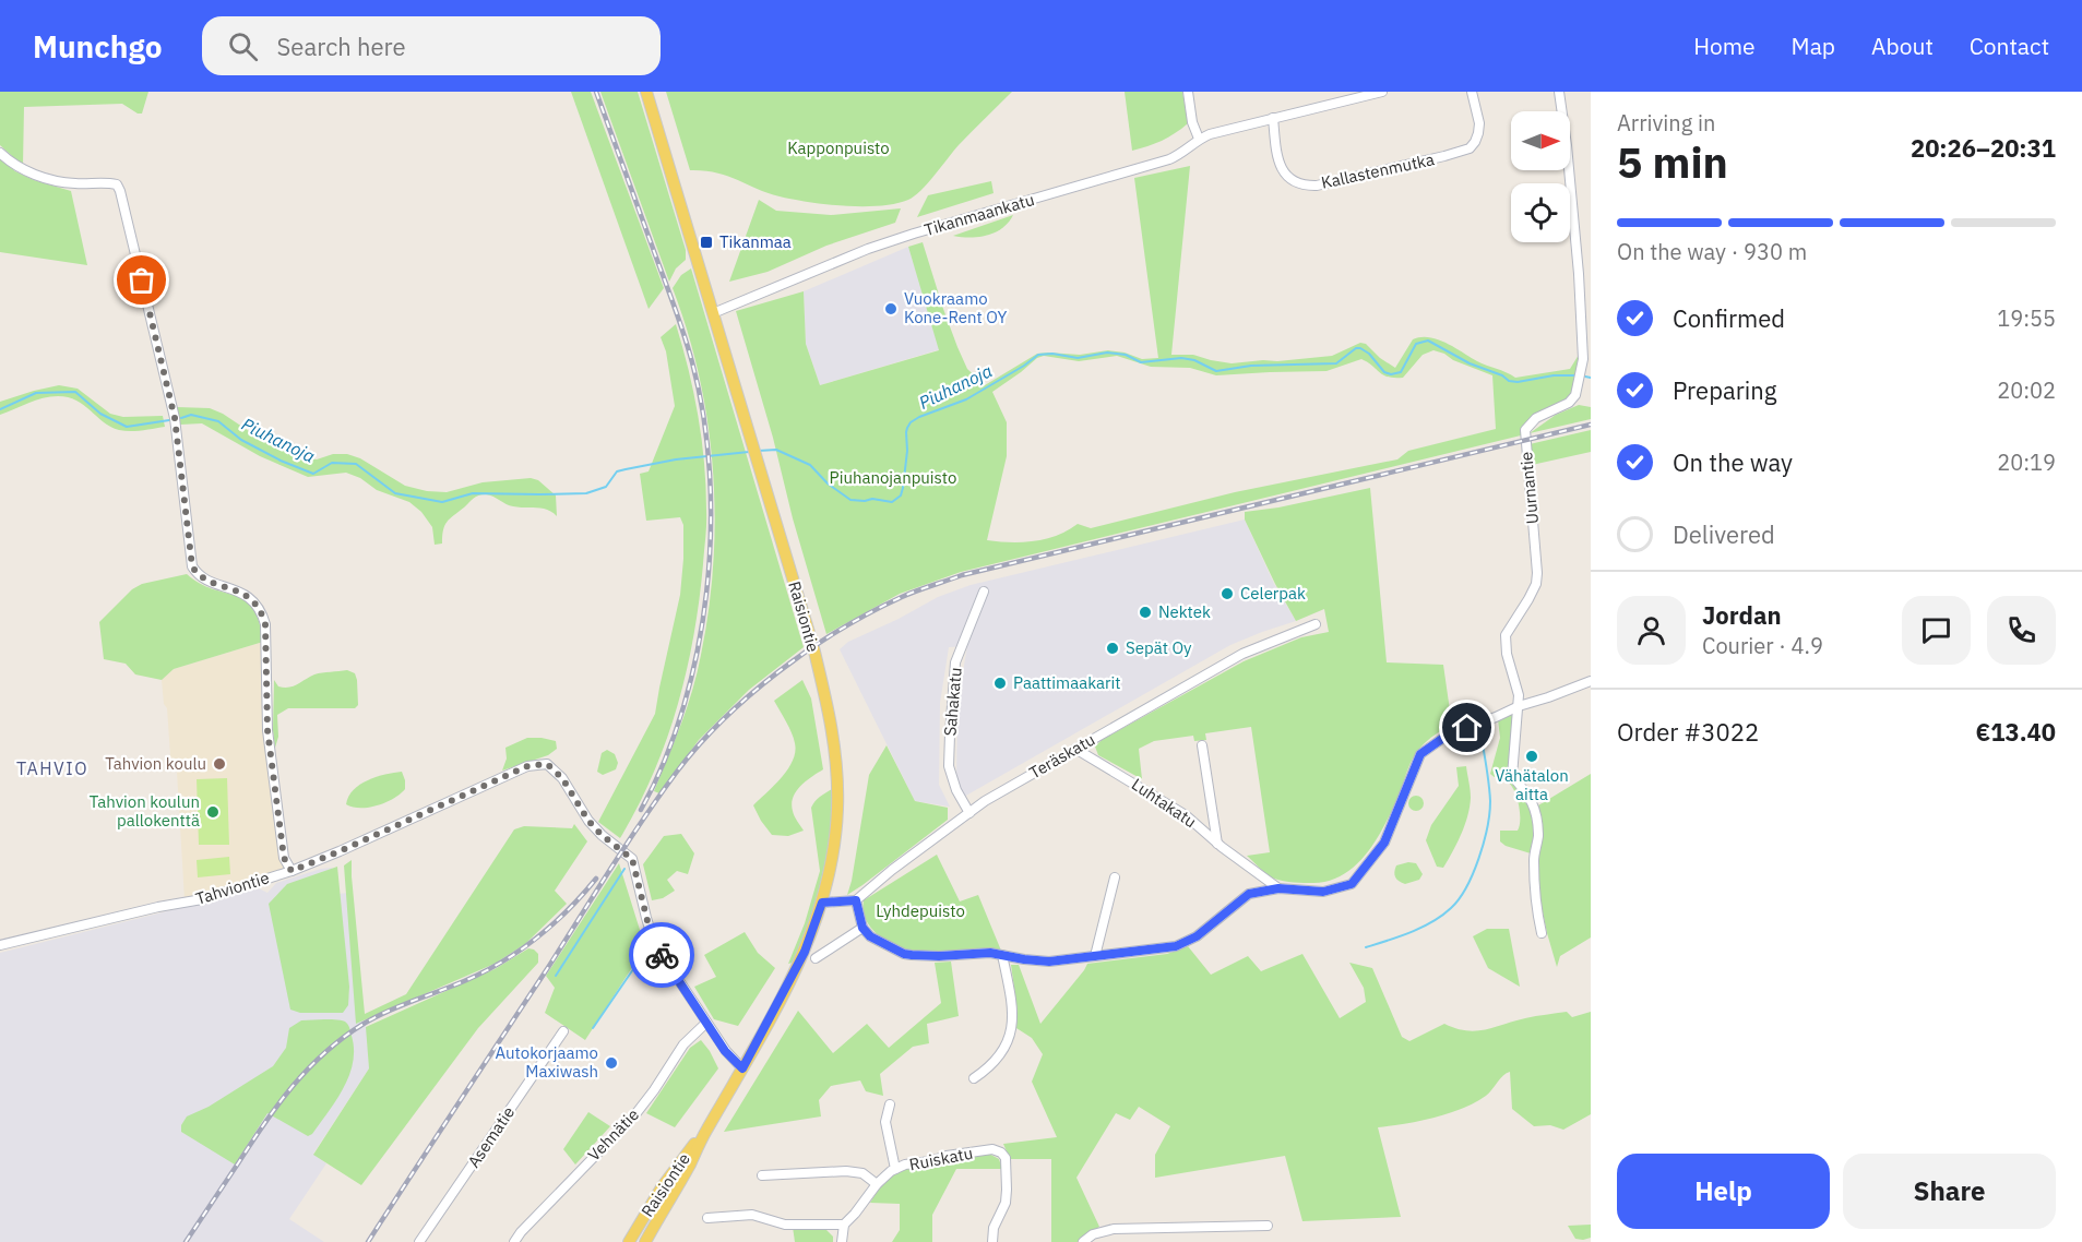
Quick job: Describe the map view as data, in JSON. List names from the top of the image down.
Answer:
{
  "streets": {
    "main road": ["Raisiontie"],
    "street": [
      "Kallastenmutka",
      "Tikanmaankatu",
      "Uurnantie",
      "Sahakatu",
      "Teräskatu",
      "Luhtakatu",
      "Tahviontie",
      "Vehnätie",
      "Asematie",
      "Ruiskatu"
    ]
  },
  "crossings": [
    ["Kallastenmutka", "Tikanmaankatu"],
    ["Tikanmaankatu", "Raisiontie"],
    ["Raisiontie", "Tahviontie"],
    ["Sahakatu", "Teräskatu"],
    ["Teräskatu", "Luhtakatu"],
    ["Tahviontie", "Vehnätie"]
  ],
  "districts": ["TAHVIO"],
  "water": ["Piuhanoja"],
  "parks": ["Kapponpuisto", "Piuhanojanpuisto", "Lyhdepuisto"],
  "places": {
    "transit": ["Tikanmaa"],
    "other": [
      "Vuokraamo Kone-Rent OY",
      "Celerpak",
      "Nektek",
      "Sepät Oy",
      "Paattimaakarit",
      "Vähätalon aitta",
      "Tahvion koulu",
      "Tahvion koulun pallokenttä",
      "Autokorjaamo Maxiwash"
    ]
  },
  "north": "right",
  "page": {
    "header": "Munchgo",
    "search": "Search here",
    "nav": [
      "Home",
      "Map",
      "About",
      "Contact"
    ],
    "heading": ["5 min", "Arriving in", "20:26–20:31"],
    "panel": [
      "Jordan",
      "Courier · 4.9",
      "Order #3022",
      "€13.40"
    ],
    "bar": "On the way · 930 m",
    "list": [
      ["Confirmed", "19:55"],
      ["Preparing", "20:02"],
      ["On the way", "20:19"],
      "Delivered"
    ],
    "buttons": ["Help", "Share"]
  }
}
